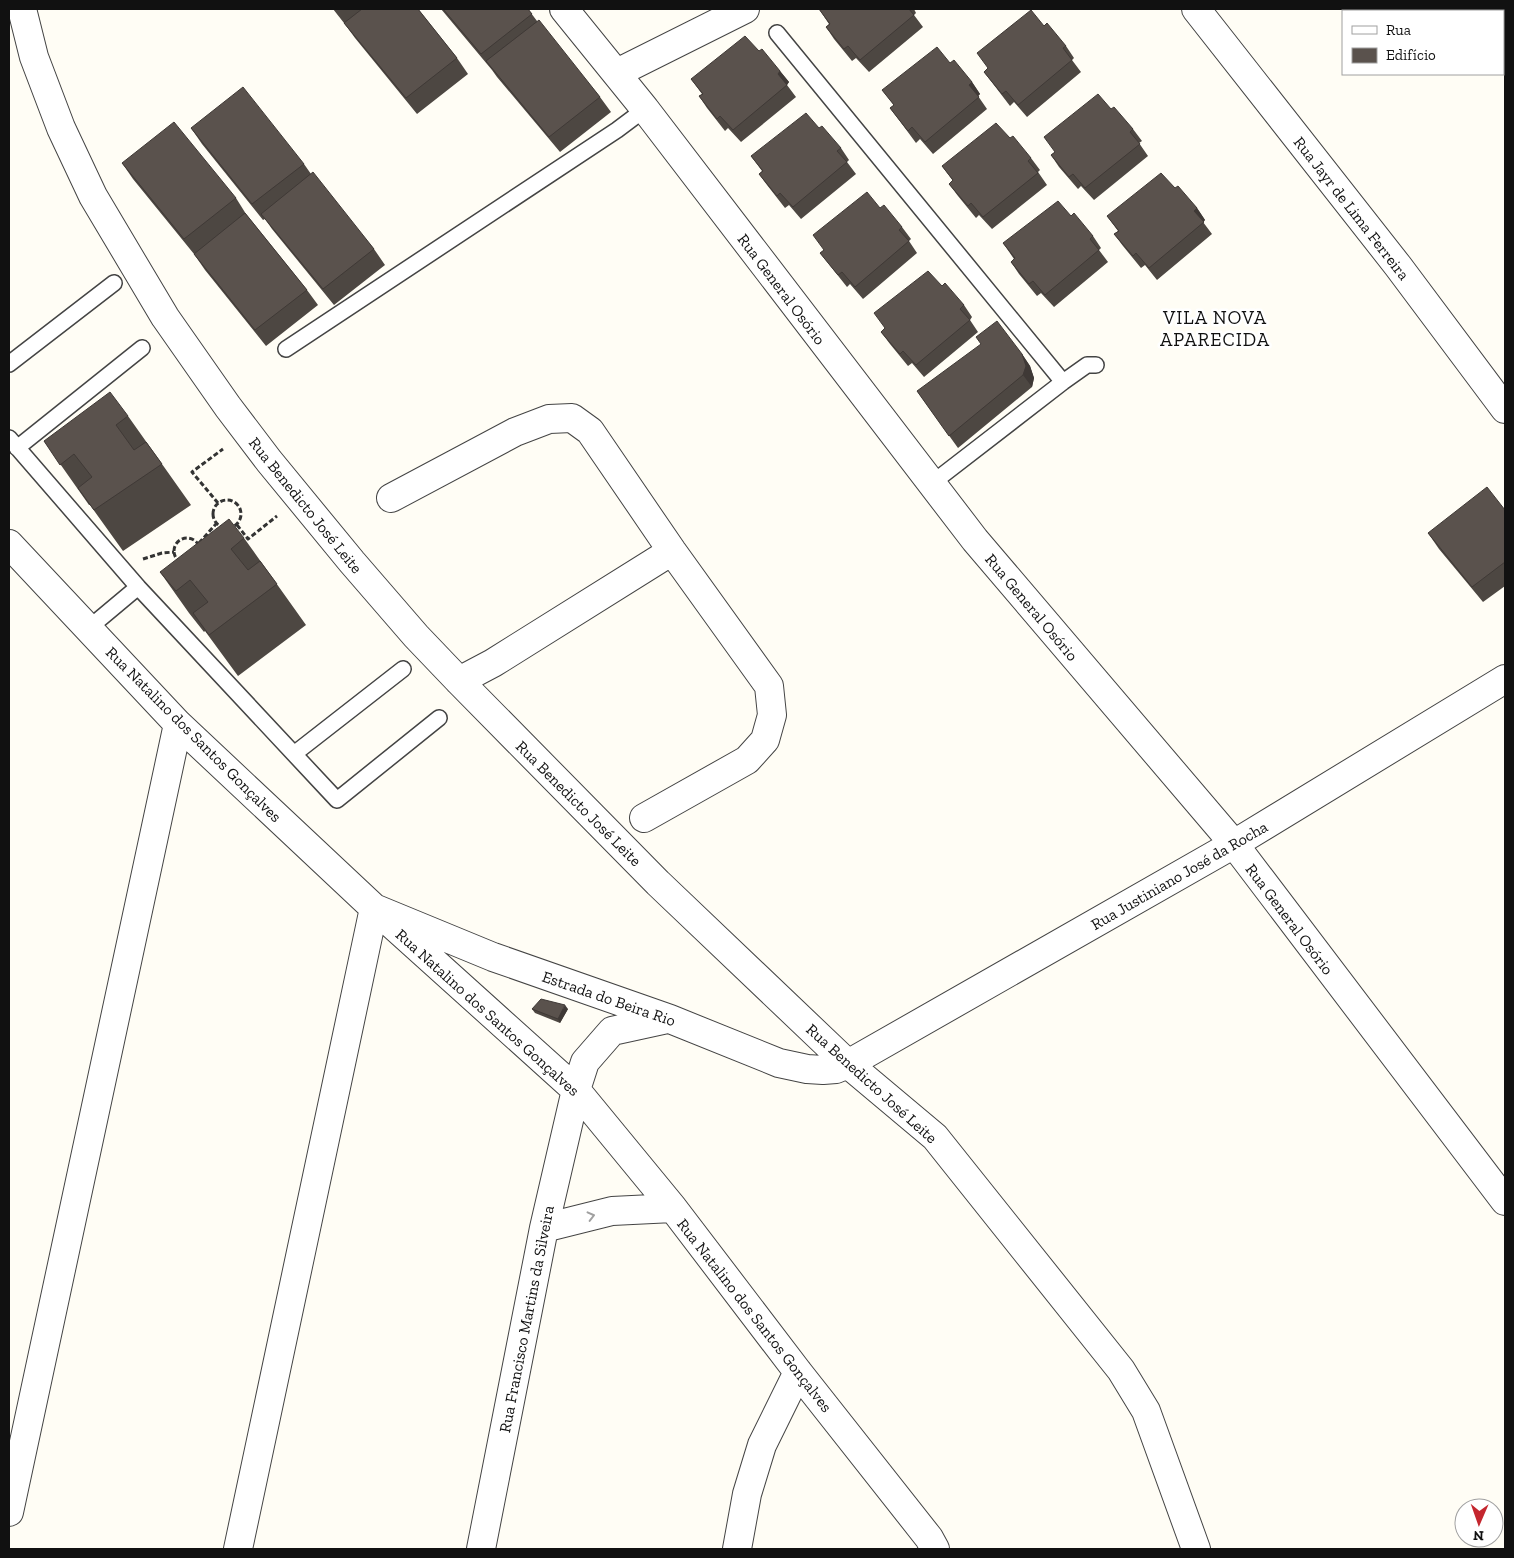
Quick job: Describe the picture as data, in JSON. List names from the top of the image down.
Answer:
{
  "streets": {
    "street": [
      "Rua Jayr de Lima Ferreira",
      "Rua General Osório",
      "Rua Benedicto José Leite",
      "Rua Natalino dos Santos Gonçalves",
      "Rua Justiniano José da Rocha",
      "Estrada do Beira Rio",
      "Rua Francisco Martins da Silveira"
    ]
  },
  "crossings": [
    ["Rua General Osório", "Rua Justiniano José da Rocha"],
    ["Rua Benedicto José Leite", "Rua Justiniano José da Rocha"],
    ["Rua Benedicto José Leite", "Estrada do Beira Rio"],
    ["Rua Natalino dos Santos Gonçalves", "Estrada do Beira Rio"],
    ["Rua Natalino dos Santos Gonçalves", "Rua Francisco Martins da Silveira"],
    ["Rua Justiniano José da Rocha", "Estrada do Beira Rio"]
  ],
  "districts": ["VILA NOVA APARECIDA"],
  "legend": ["Rua", "Edifício"],
  "north": "bottom"
}
